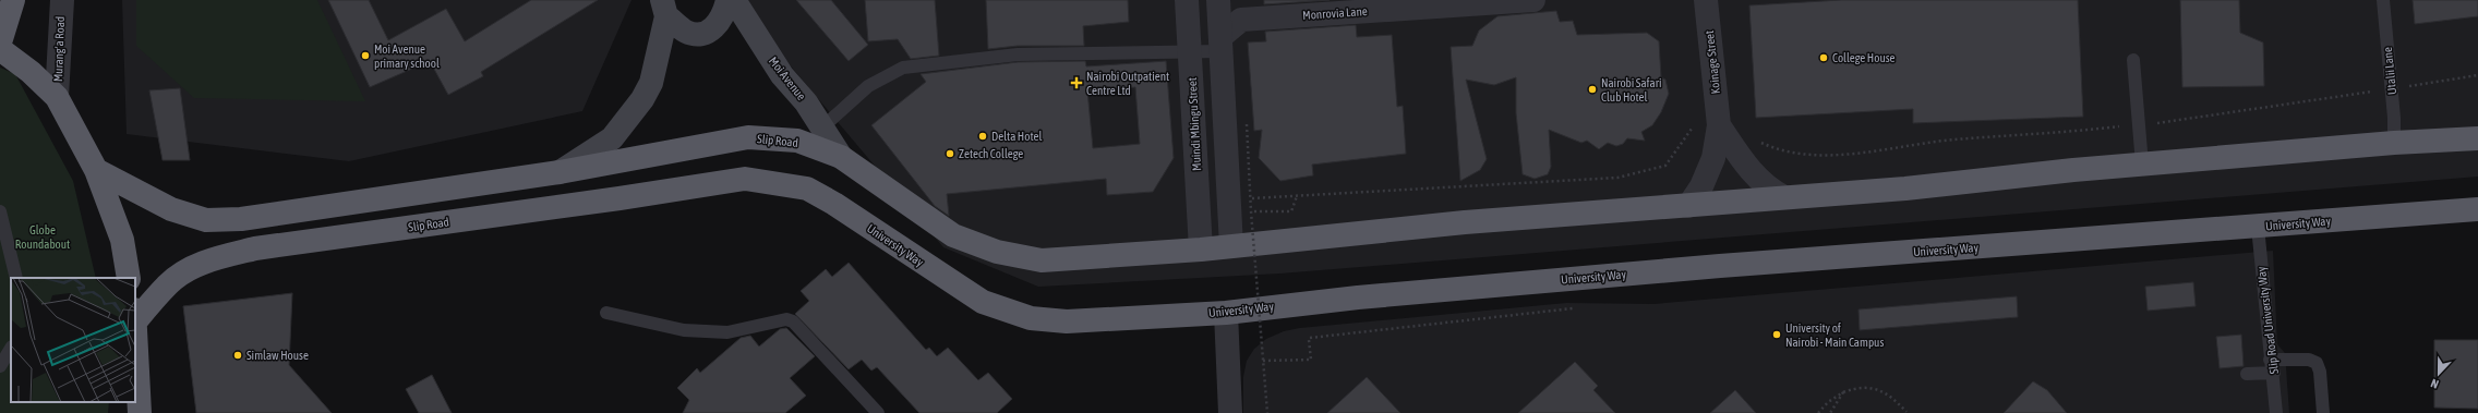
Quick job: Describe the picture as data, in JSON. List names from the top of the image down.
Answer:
{
  "streets": {
    "highway": ["Slip Road", "University Way"],
    "main road": ["Moi Avenue"],
    "street": [
      "Monrovia Lane",
      "Murang'a Road",
      "Koinage Street",
      "Muindi Mbingu Street"
    ],
    "lane": ["Utalii Lane", "Slip Road University Way"]
  },
  "crossings": [
    ["Moi Avenue", "Slip Road"],
    ["Slip Road", "University Way"],
    ["University Way", "Slip Road University Way"]
  ],
  "parks": ["Globe Roundabout"],
  "places": {
    "other": [
      "Moi Avenue primary school",
      "College House",
      "Nairobi Safari Club Hotel",
      "Delta Hotel",
      "Zetech College",
      "University of Nairobi - Main Campus",
      "Simlaw House"
    ],
    "health": ["Nairobi Outpatient Centre Ltd"]
  },
  "north": "bottom"
}
